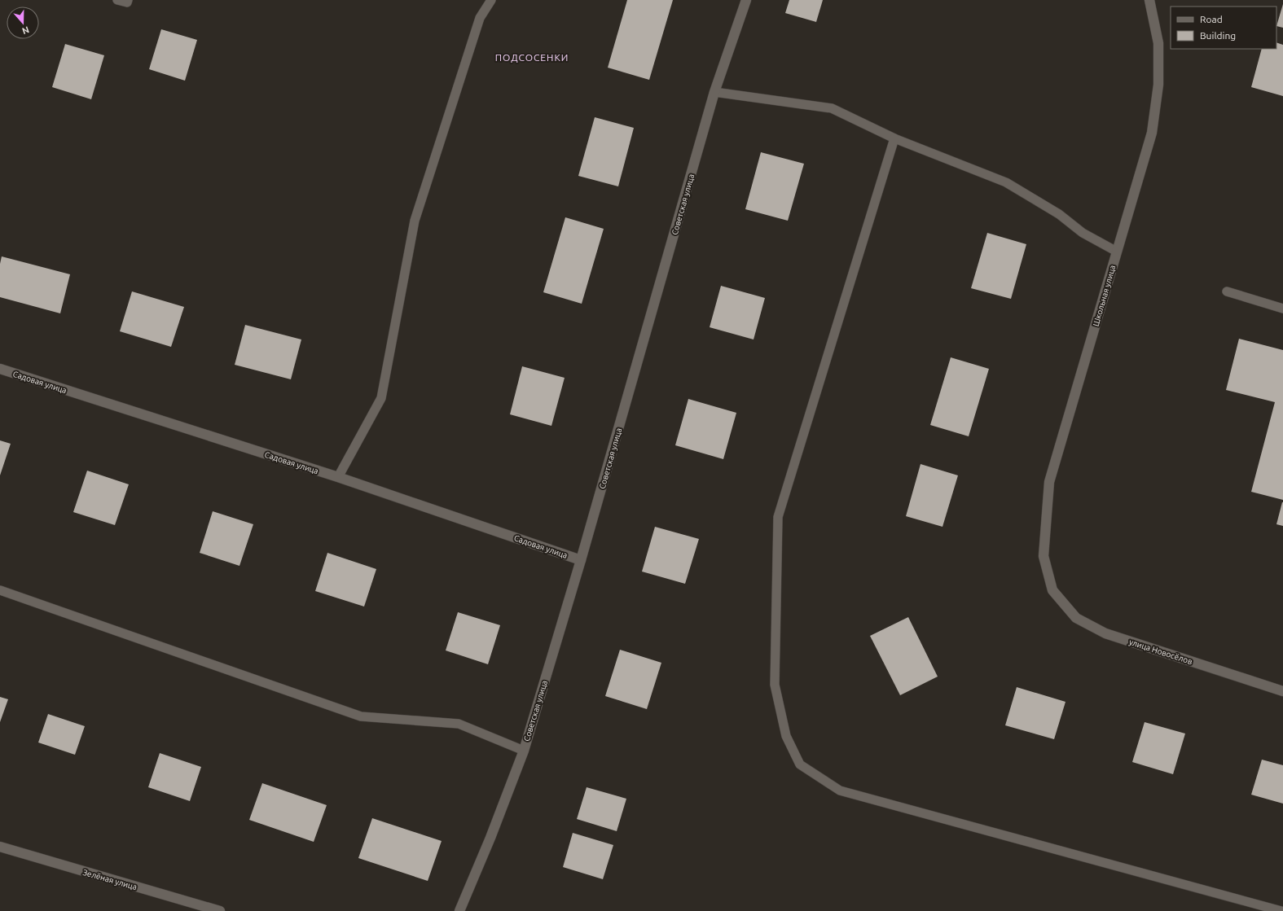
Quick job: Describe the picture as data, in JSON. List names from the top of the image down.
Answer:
{
  "streets": {
    "street": [
      "Советская улица",
      "Школьная улица",
      "Садовая улица",
      "улица Новосёлов",
      "Зелёная улица"
    ]
  },
  "crossings": [
    ["Советская улица", "Садовая улица"],
    ["Школьная улица", "улица Новосёлов"]
  ],
  "districts": ["ПОДСОСЕНКИ"],
  "legend": ["Road", "Building"],
  "north": "bottom"
}
